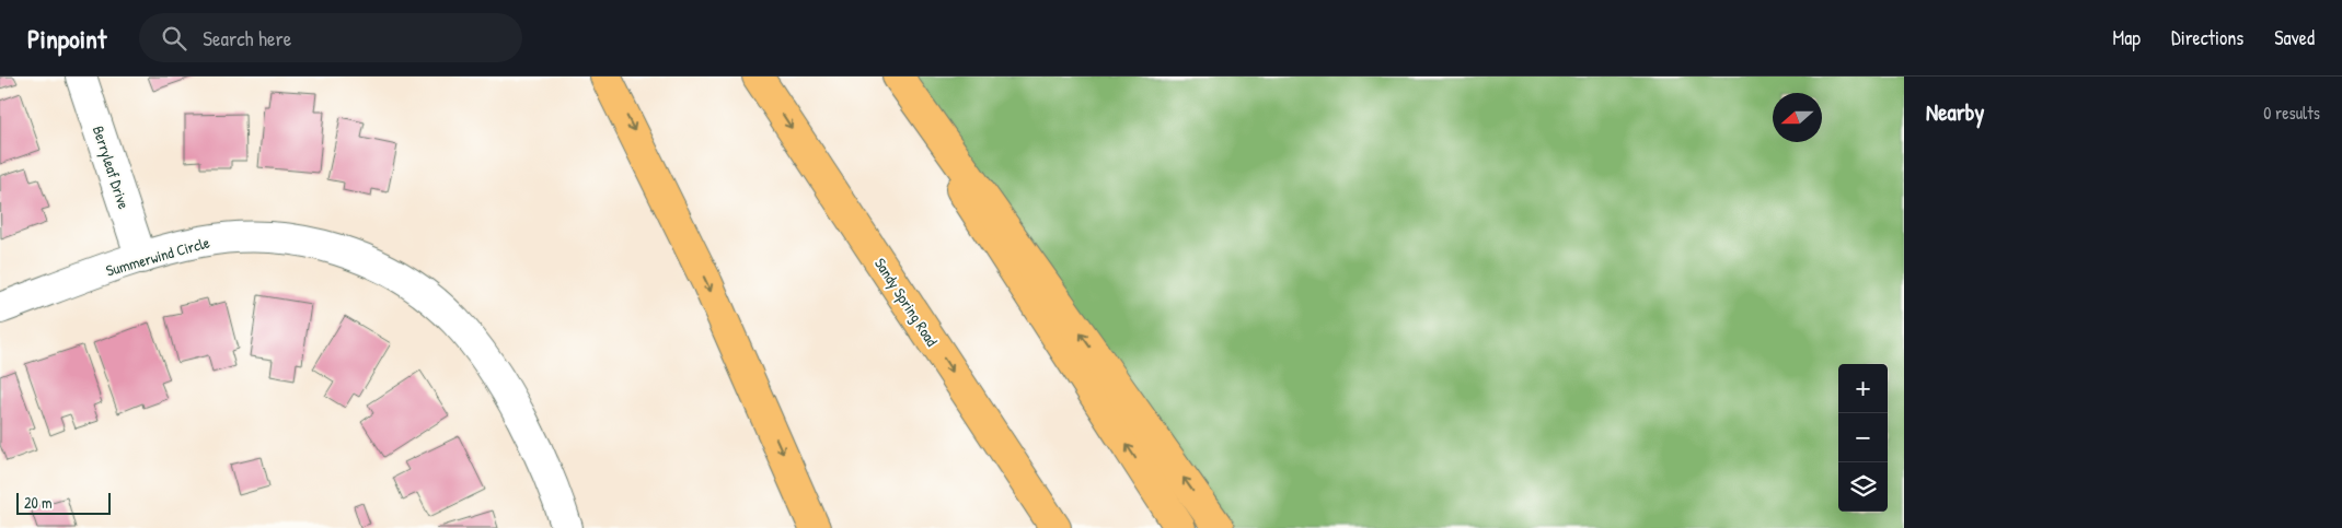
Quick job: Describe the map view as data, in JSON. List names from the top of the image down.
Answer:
{
  "streets": {
    "main road": ["Sandy Spring Road"],
    "street": ["Berryleaf Drive", "Summerwind Circle"]
  },
  "crossings": [
    ["Berryleaf Drive", "Summerwind Circle"]
  ],
  "scale_bar": "20 m",
  "north": "left",
  "page": {
    "header": "Pinpoint",
    "search": "Search here",
    "nav": ["Map", "Directions", "Saved"],
    "heading": ["Nearby", "0 results"],
    "map_buttons": ["+", "−"],
    "scale": "20 m"
  }
}
